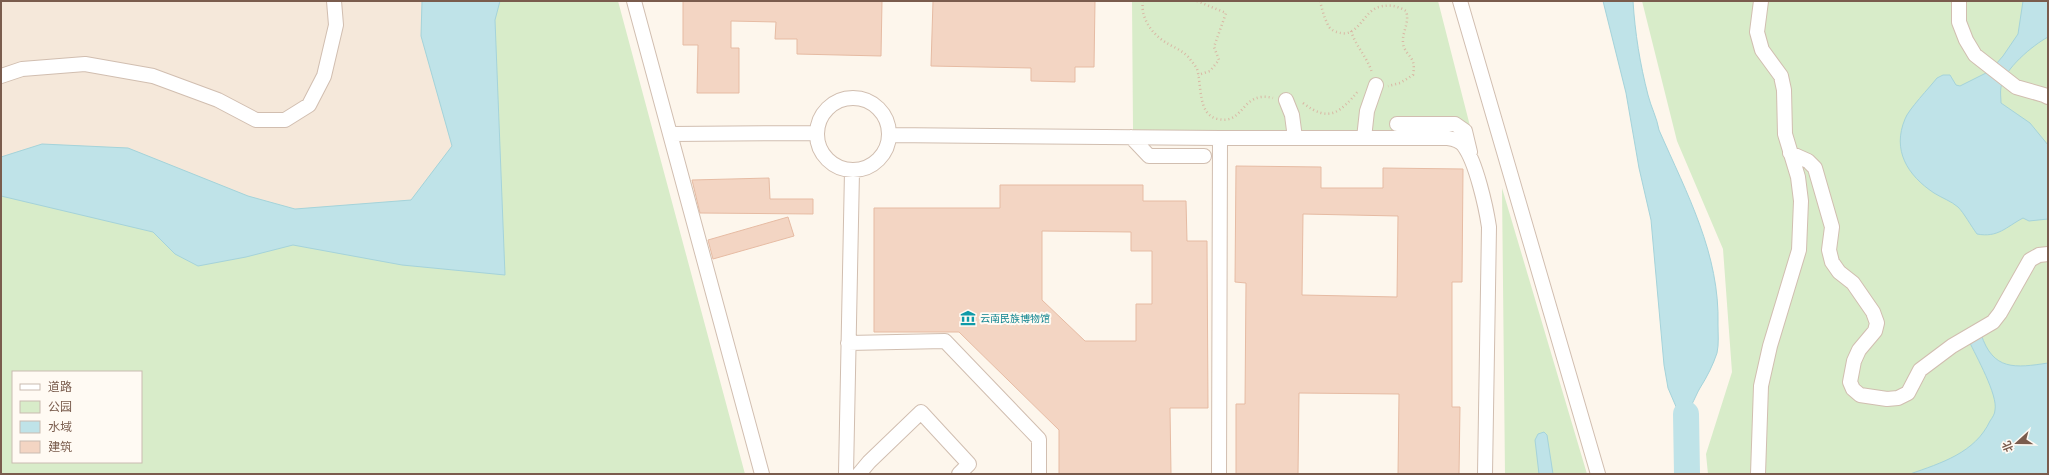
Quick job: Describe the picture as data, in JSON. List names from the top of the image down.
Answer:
{
  "places": {
    "museum": ["云南民族博物馆"]
  },
  "legend": [
    "道路",
    "公园",
    "水域",
    "建筑"
  ],
  "north": "left"
}
